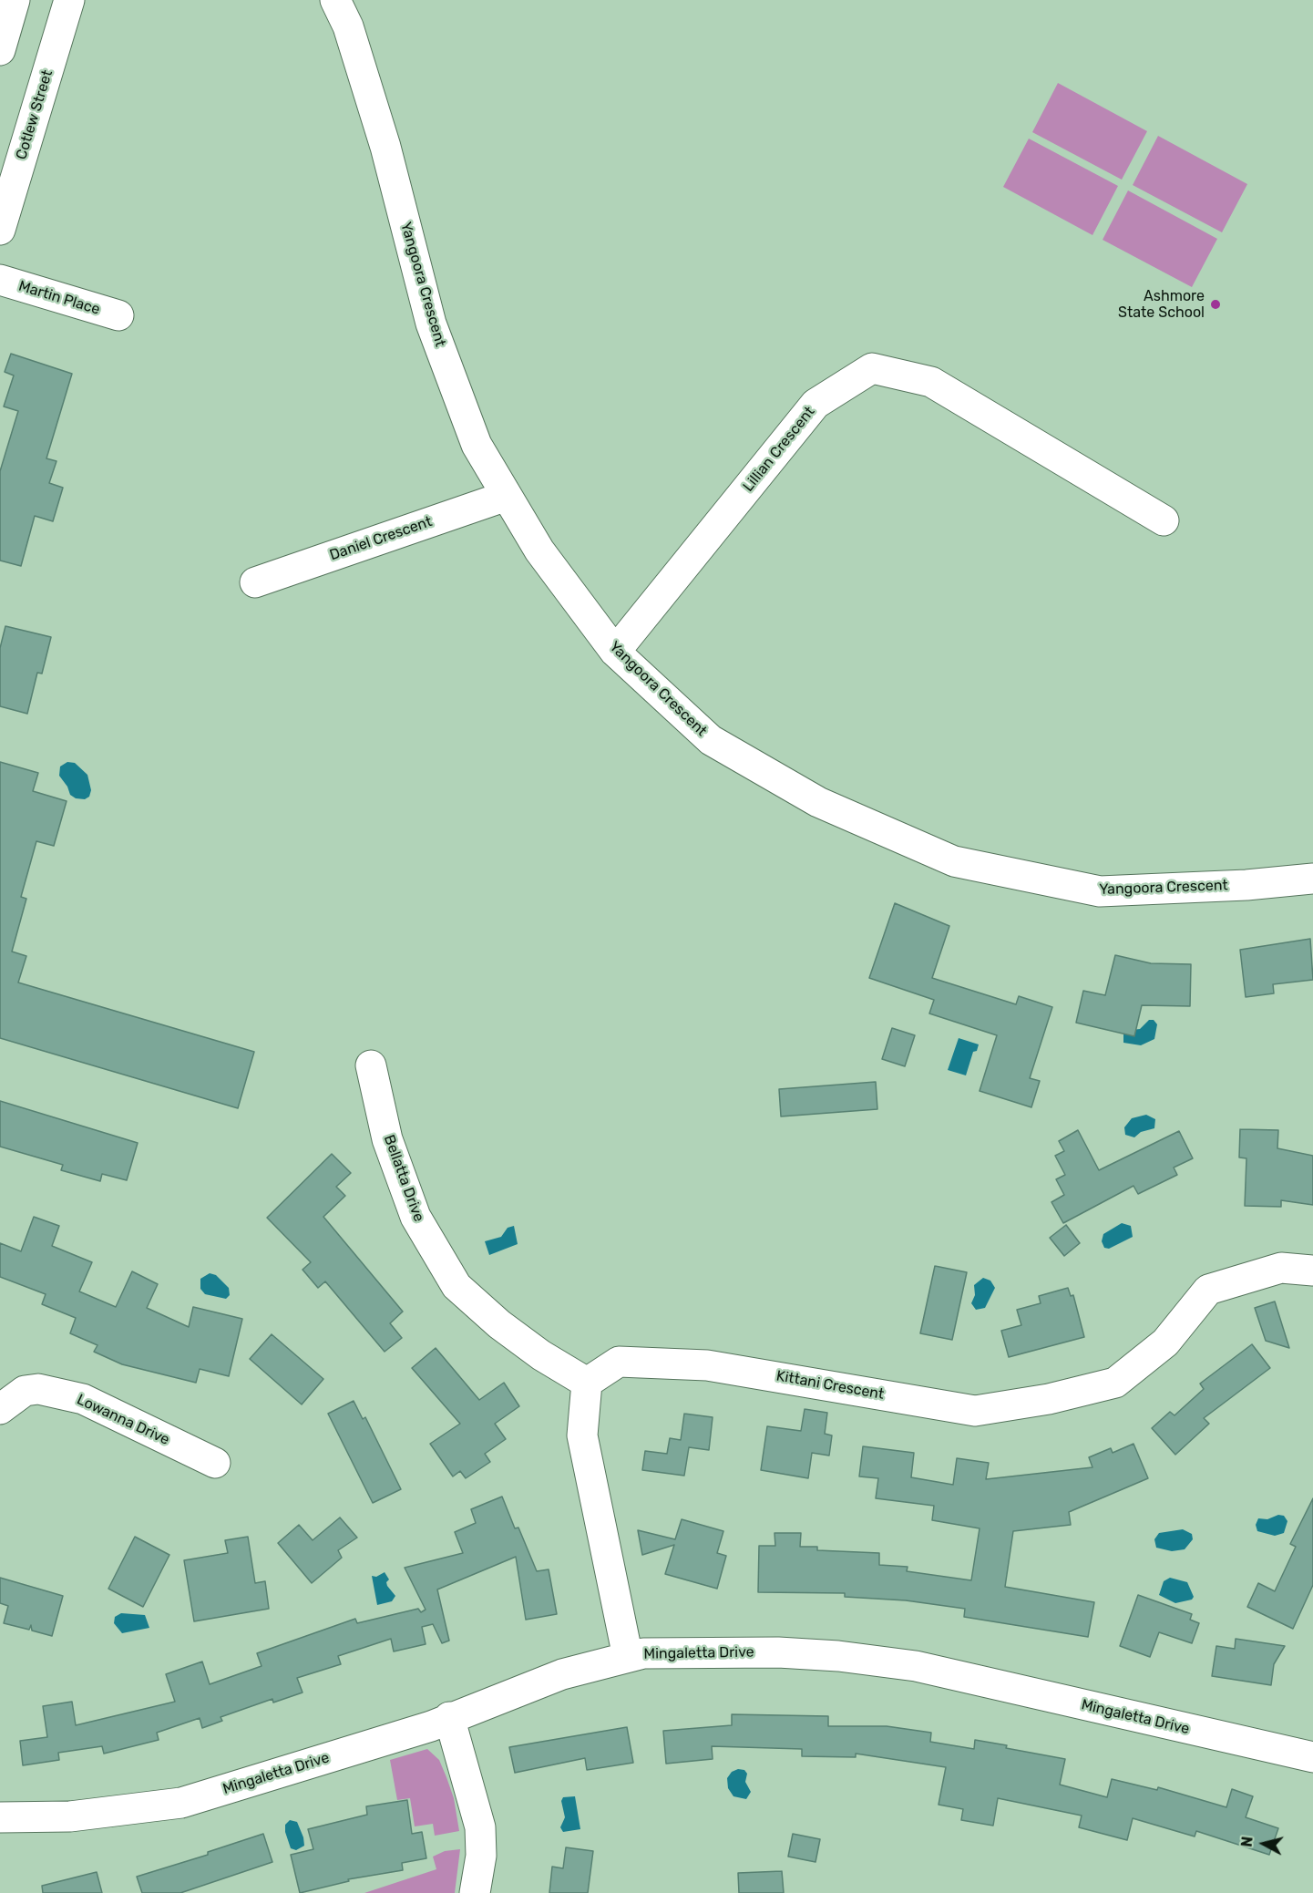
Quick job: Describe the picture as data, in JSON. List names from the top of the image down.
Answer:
{
  "streets": {
    "street": [
      "Cotlew Street",
      "Yangoora Crescent",
      "Martin Place",
      "Lillian Crescent",
      "Daniel Crescent",
      "Bellatta Drive",
      "Kittani Crescent",
      "Lowanna Drive",
      "Mingaletta Drive"
    ]
  },
  "crossings": [
    ["Yangoora Crescent", "Lillian Crescent"],
    ["Yangoora Crescent", "Daniel Crescent"],
    ["Bellatta Drive", "Kittani Crescent"]
  ],
  "places": ["Ashmore State School"],
  "north": "left"
}
